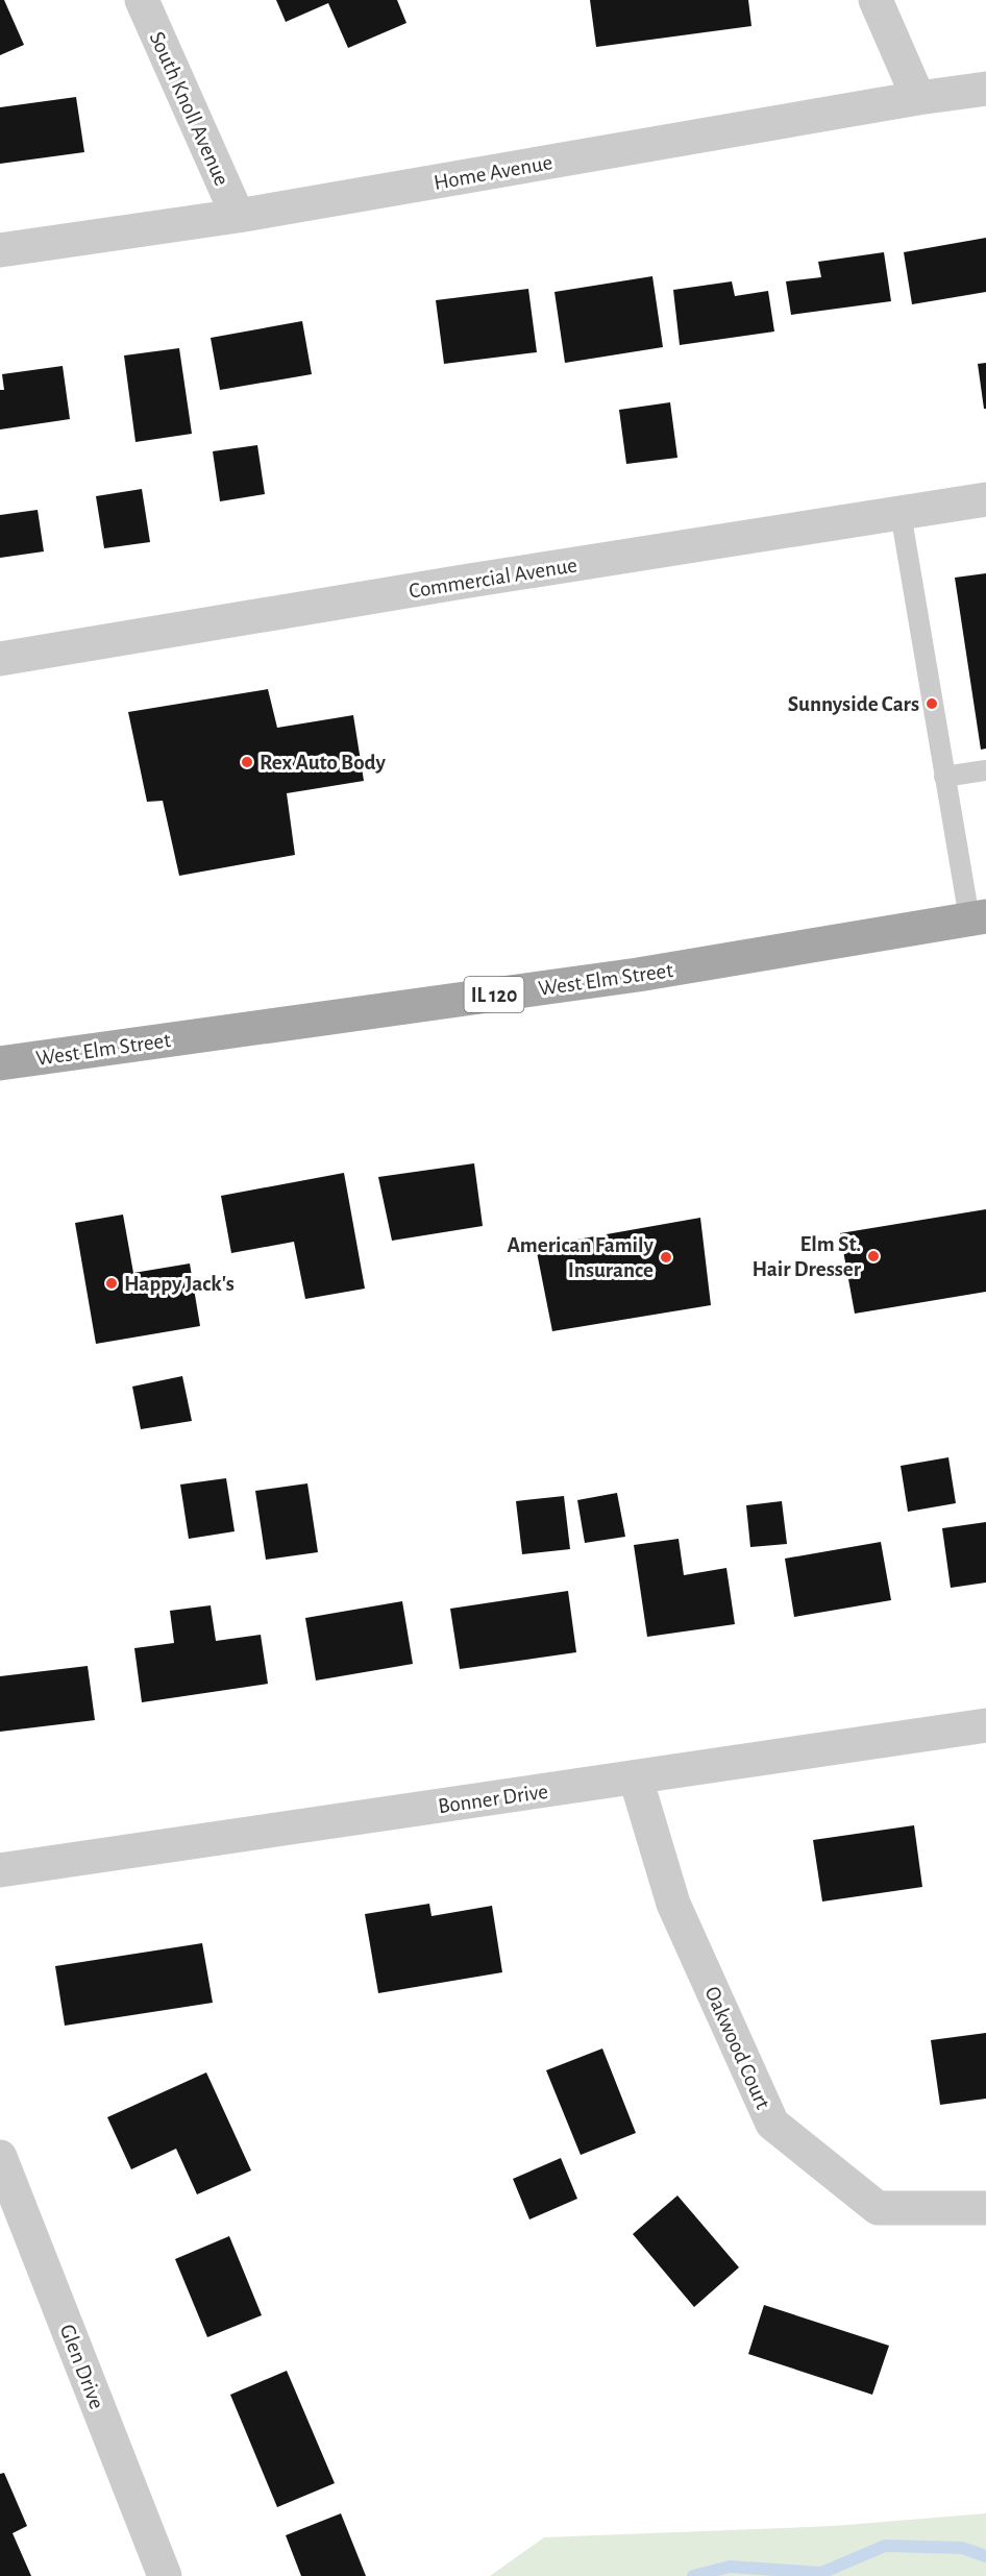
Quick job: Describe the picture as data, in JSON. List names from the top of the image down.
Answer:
{
  "streets": {
    "main road": ["West Elm Street", "IL 120"],
    "street": [
      "South Knoll Avenue",
      "Home Avenue",
      "Commercial Avenue",
      "Bonner Drive",
      "Oakwood Court",
      "Glen Drive"
    ]
  },
  "crossings": [
    ["South Knoll Avenue", "Home Avenue"],
    ["Bonner Drive", "Oakwood Court"]
  ],
  "places": [
    "Sunnyside Cars",
    "Rex Auto Body",
    "Elm St. Hair Dresser",
    "American Family Insurance",
    "Happy Jack's"
  ]
}
